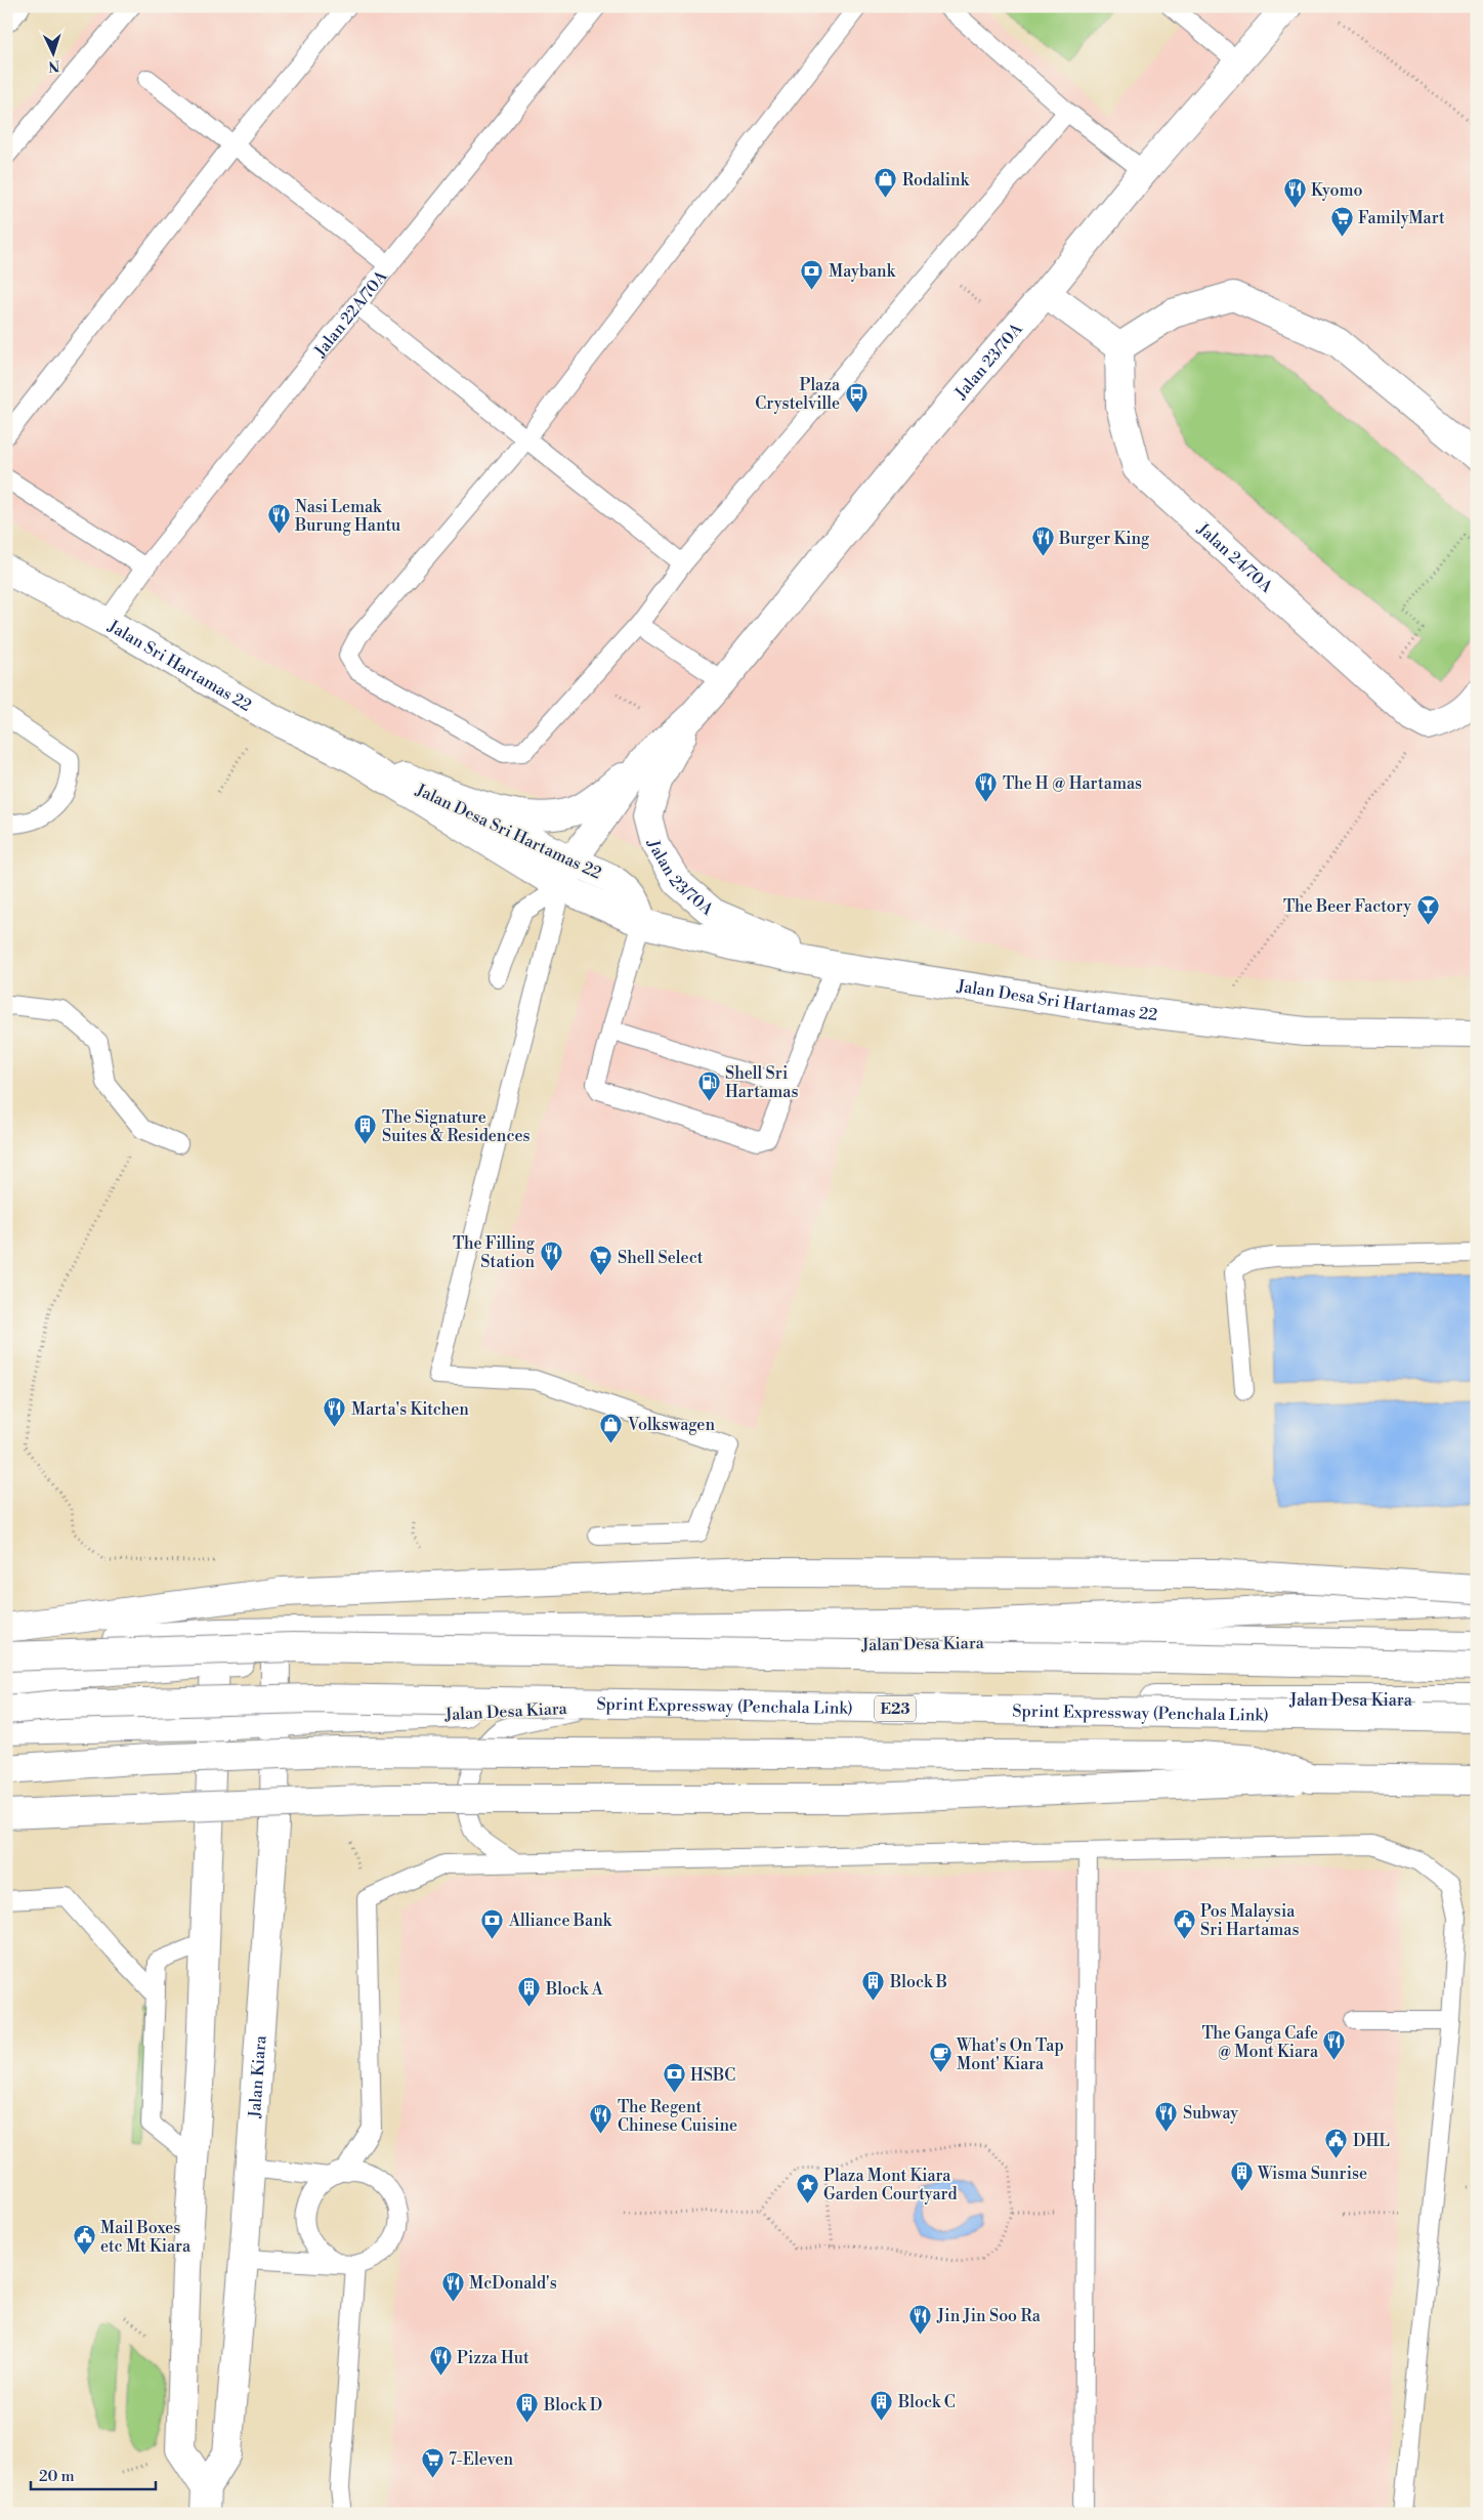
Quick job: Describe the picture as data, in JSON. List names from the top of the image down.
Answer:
{
  "streets": {
    "main road": [
      "Jalan 23/70A",
      "Jalan 24/70A",
      "Jalan Sri Hartamas 22",
      "Jalan Desa Sri Hartamas 22",
      "Jalan Desa Kiara",
      "Sprint Expressway (Penchala Link)",
      "E23",
      "Jalan Kiara"
    ],
    "lane": ["Jalan 22A/70A"]
  },
  "crossings": [
    ["Jalan 22A/70A", "Jalan Sri Hartamas 22"],
    ["Jalan 23/70A", "Jalan Sri Hartamas 22"],
    ["Jalan 23/70A", "Jalan Desa Sri Hartamas 22"],
    ["Jalan Sri Hartamas 22", "Jalan Desa Sri Hartamas 22"],
    ["Jalan Desa Kiara", "Jalan Kiara"]
  ],
  "places": {
    "shop": ["Rodalink", "Volkswagen"],
    "restaurant": [
      "Kyomo",
      "Nasi Lemak Burung Hantu",
      "Burger King",
      "The H @ Hartamas",
      "The Filling Station",
      "Marta's Kitchen",
      "The Ganga Cafe @ Mont Kiara",
      "Subway",
      "The Regent Chinese Cuisine",
      "McDonald's",
      "Jin Jin Soo Ra",
      "Pizza Hut"
    ],
    "supermarket": ["FamilyMart", "Shell Select", "7-Eleven"],
    "bank": ["Maybank", "Alliance Bank", "HSBC"],
    "bus stop": ["Plaza Crystelville"],
    "bar": ["The Beer Factory"],
    "fuel station": ["Shell Sri Hartamas"],
    "building": [
      "The Signature Suites & Residences",
      "Block B",
      "Block A",
      "Wisma Sunrise",
      "Block C",
      "Block D"
    ],
    "public building": ["Pos Malaysia Sri Hartamas", "DHL", "Mail Boxes etc Mt Kiara"],
    "cafe": ["What's On Tap Mont' Kiara"],
    "place": ["Plaza Mont Kiara Garden Courtyard"]
  },
  "scale_bar": "20 m",
  "north": "bottom"
}
